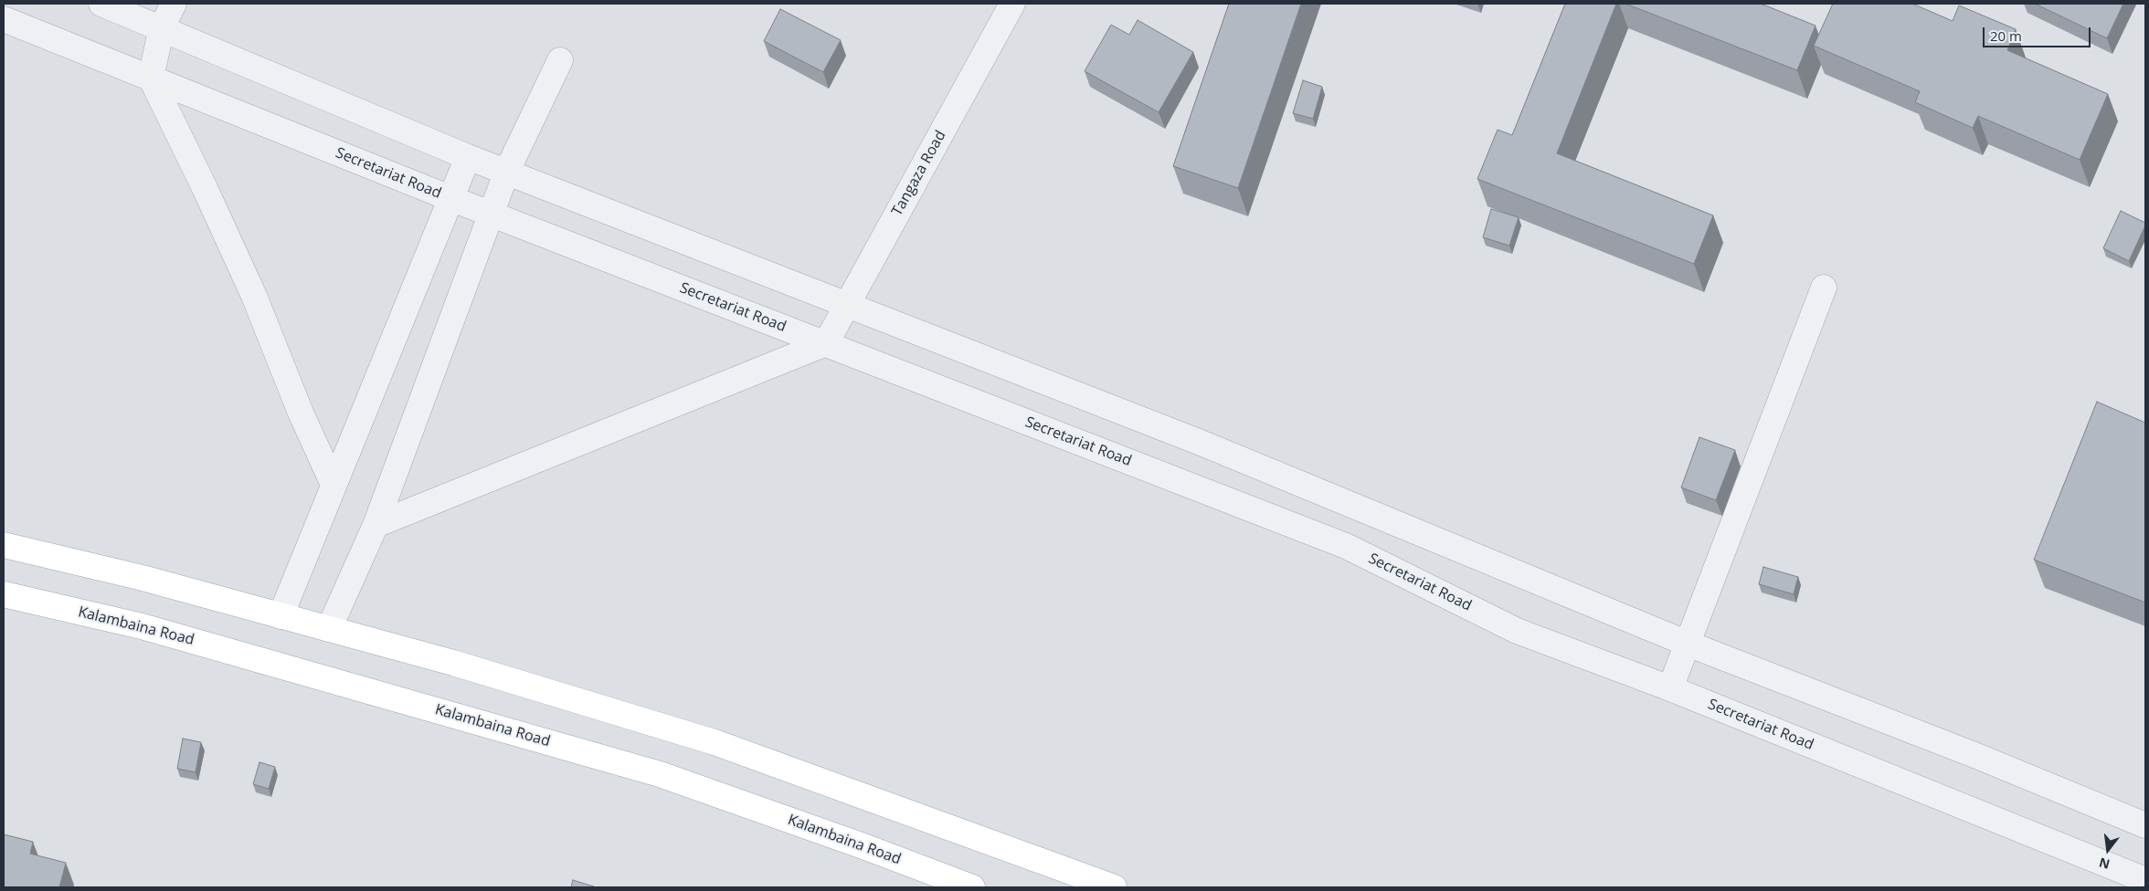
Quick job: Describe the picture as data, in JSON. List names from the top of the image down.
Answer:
{
  "streets": {
    "main road": ["Kalambaina Road"],
    "street": ["Secretariat Road", "Tangaza Road"]
  },
  "crossings": [
    ["Secretariat Road", "Tangaza Road"]
  ],
  "scale_bar": "20 m",
  "north": "bottom"
}
